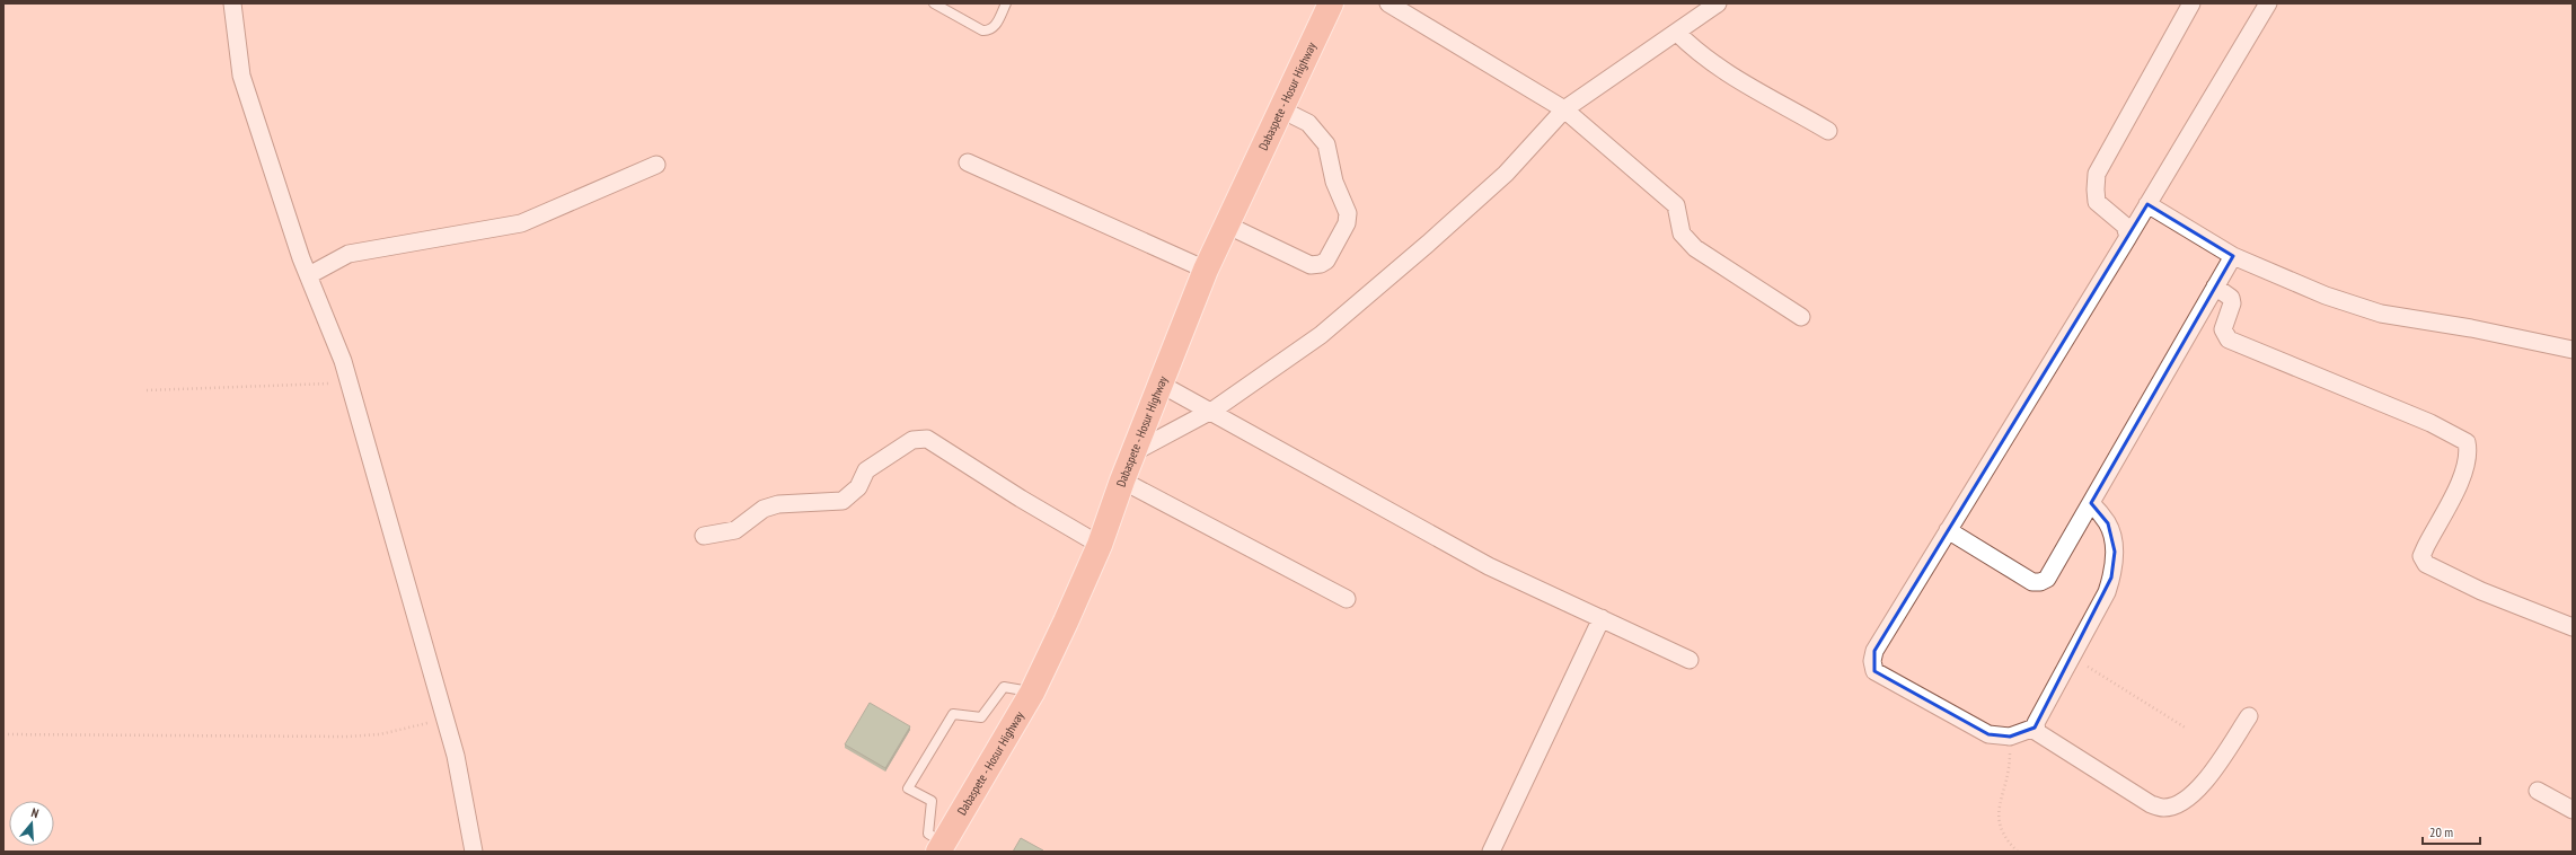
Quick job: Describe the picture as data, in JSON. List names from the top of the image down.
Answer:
{
  "streets": {
    "highway": ["Dabaspete - Hosur Highway"]
  },
  "scale_bar": "20 m",
  "north": "top"
}
